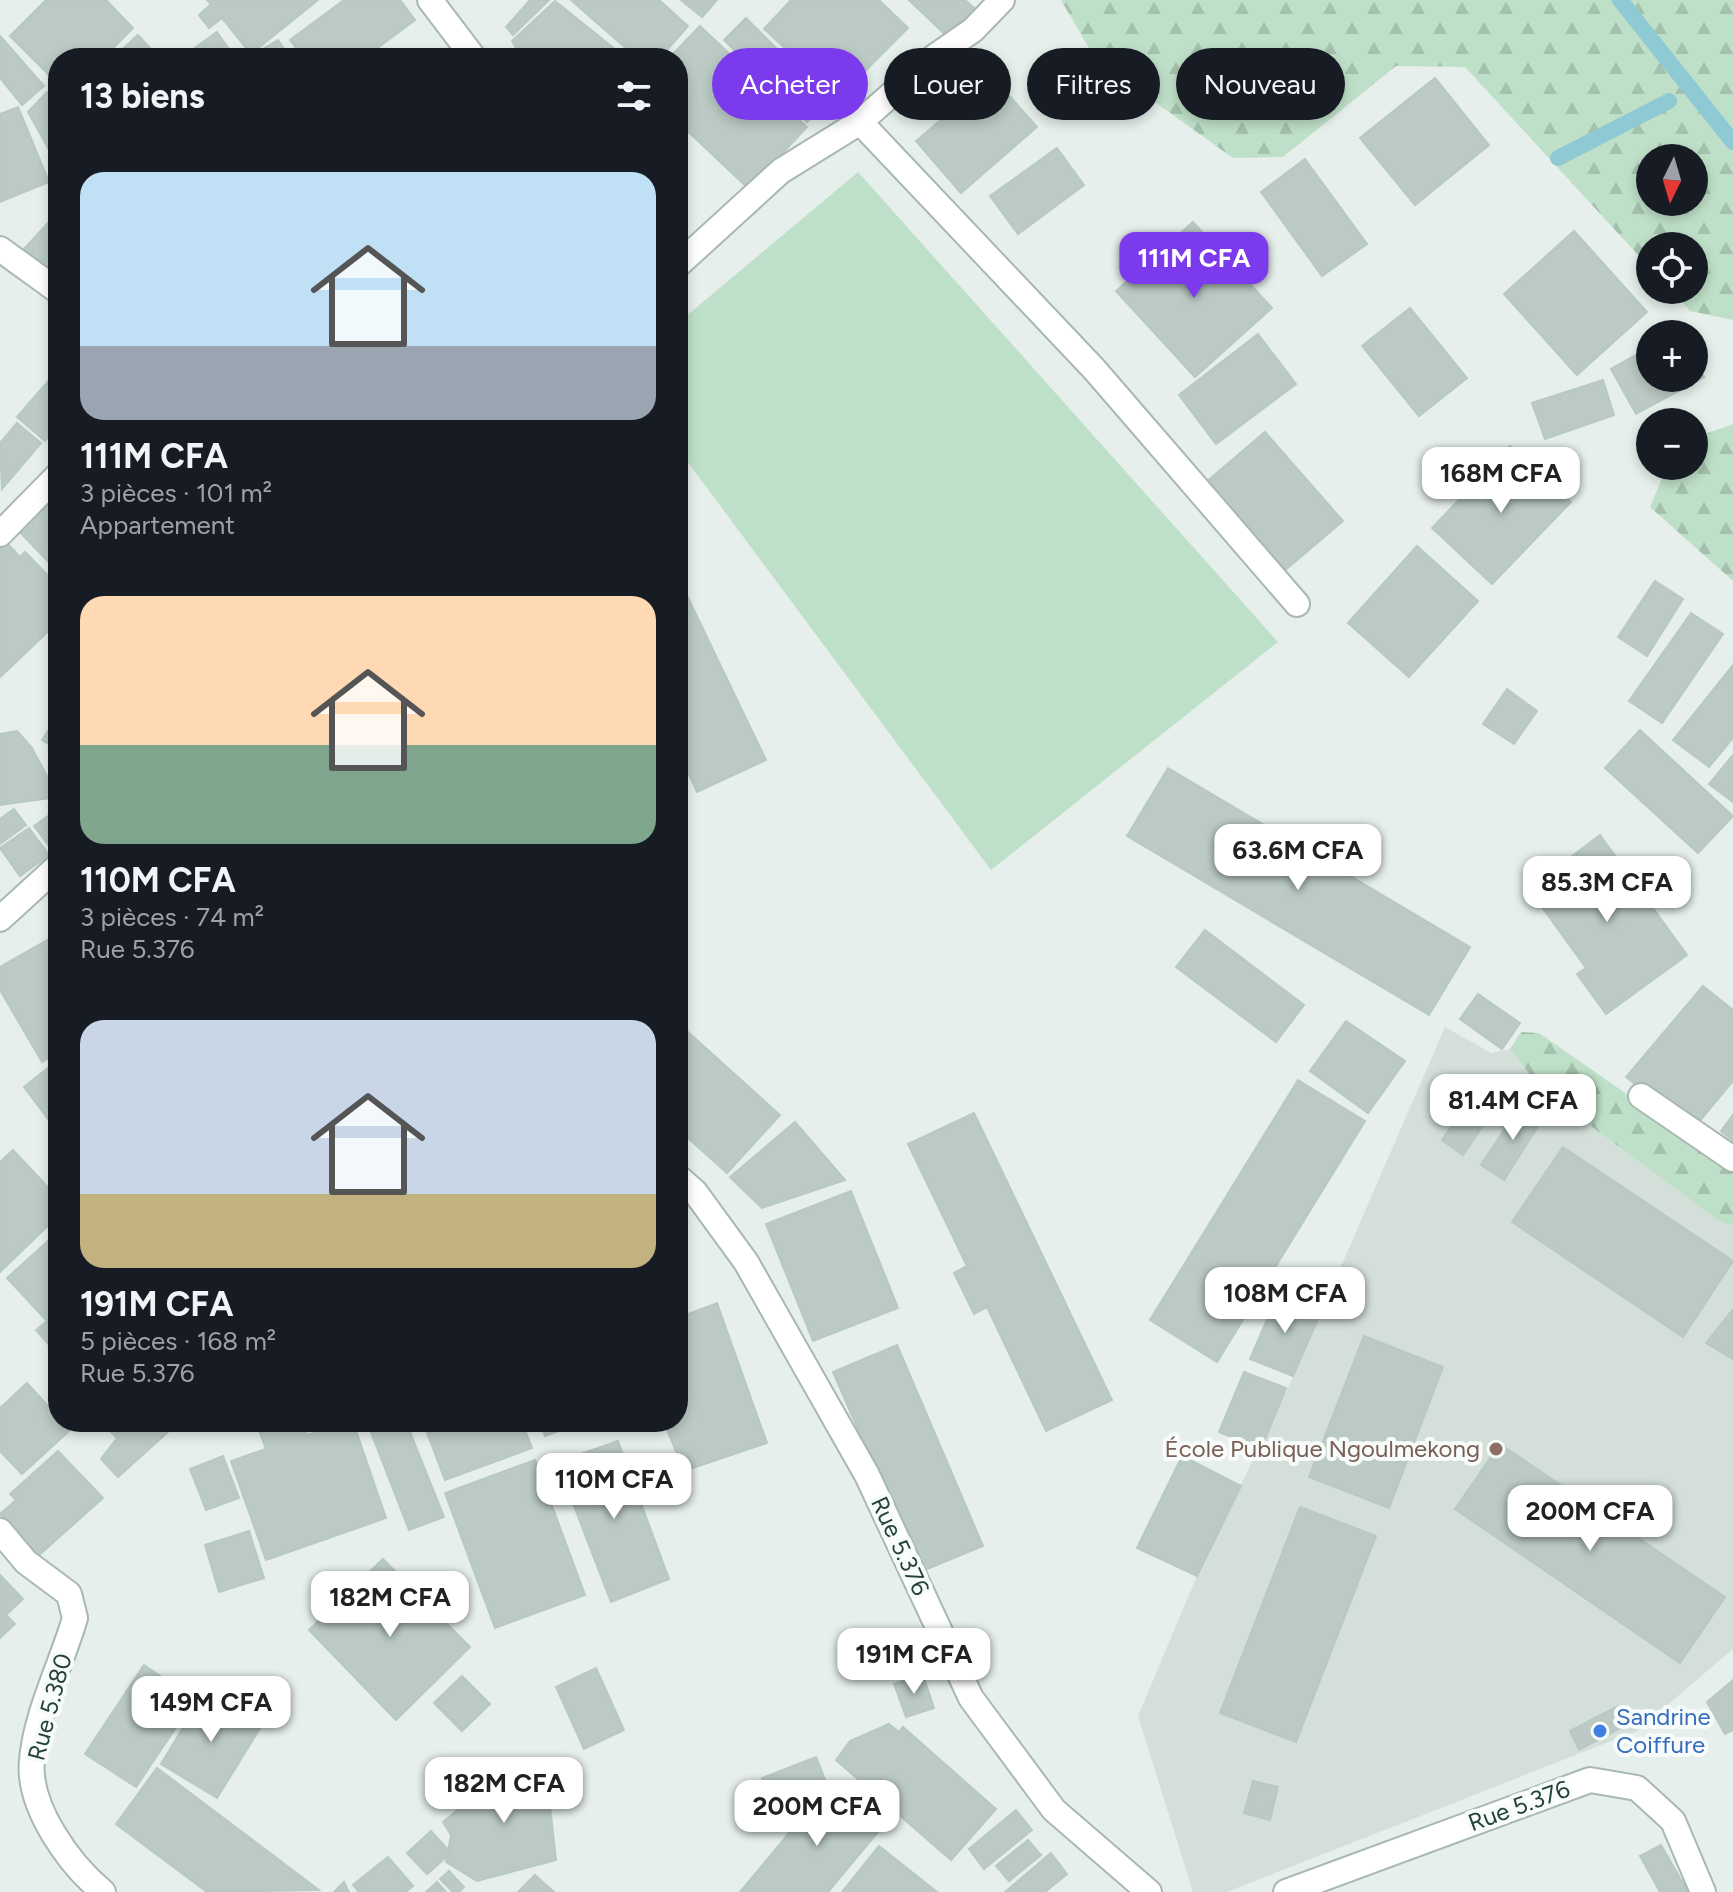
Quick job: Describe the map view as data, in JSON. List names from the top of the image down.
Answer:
{
  "streets": {
    "street": ["Rue 5.376", "Rue 5.380"]
  },
  "places": ["École Publique Ngoulmekong", "Sandrine Coiffure"],
  "north": "bottom",
  "page": {
    "chip": [
      "Acheter",
      "Louer",
      "Filtres",
      "Nouveau"
    ],
    "heading": "13 biens",
    "map_buttons": ["+", "−"],
    "list": [
      {
        "name": "111M CFA",
        "note": "3 pièces · 101 m² · Appartement"
      },
      {
        "name": "110M CFA",
        "note": "3 pièces · 74 m² · Rue 5.376"
      },
      {
        "name": "191M CFA",
        "note": "5 pièces · 168 m² · Rue 5.376"
      }
    ],
    "price": [
      "111M CFA",
      "168M CFA",
      "63.6M CFA",
      "85.3M CFA",
      "81.4M CFA",
      "108M CFA",
      "110M CFA",
      "200M CFA",
      "182M CFA",
      "191M CFA",
      "149M CFA",
      "182M CFA",
      "200M CFA"
    ]
  }
}
